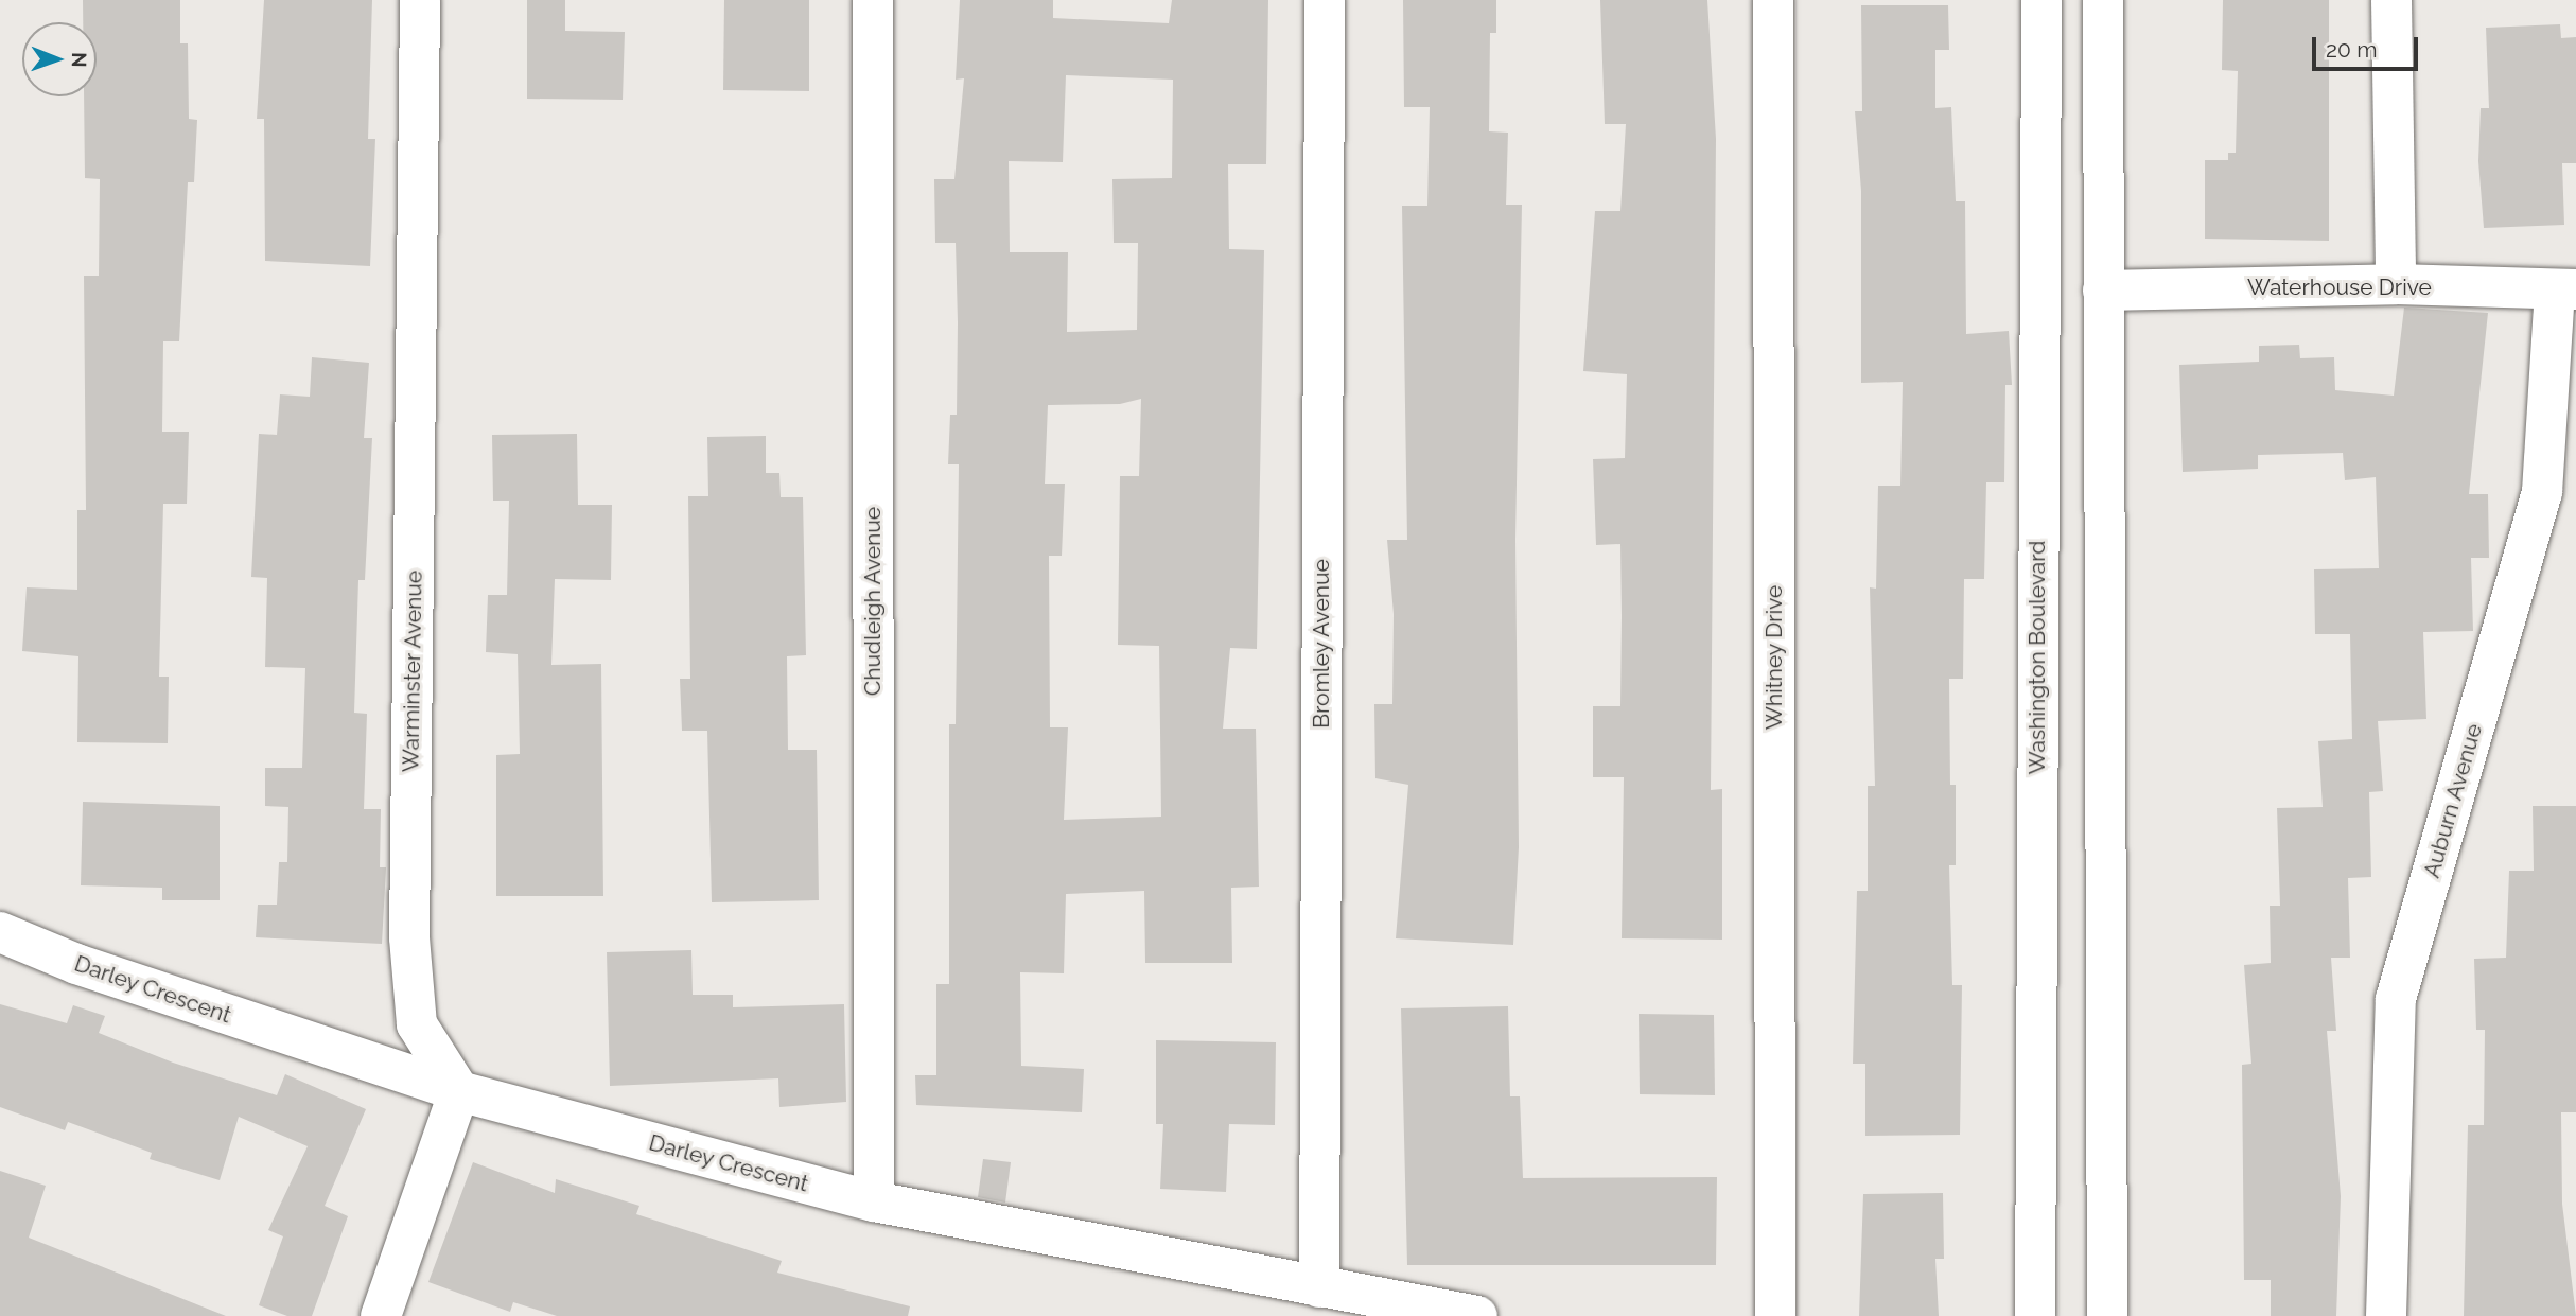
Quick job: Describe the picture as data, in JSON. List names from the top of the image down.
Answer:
{
  "streets": {
    "main road": [
      "Waterhouse Drive",
      "Chudleigh Avenue",
      "Bromley Avenue",
      "Whitney Drive",
      "Washington Boulevard",
      "Warminster Avenue",
      "Auburn Avenue",
      "Darley Crescent"
    ]
  },
  "crossings": [
    ["Waterhouse Drive", "Auburn Avenue"],
    ["Chudleigh Avenue", "Darley Crescent"],
    ["Bromley Avenue", "Darley Crescent"],
    ["Warminster Avenue", "Darley Crescent"]
  ],
  "scale_bar": "20 m",
  "north": "right"
}
